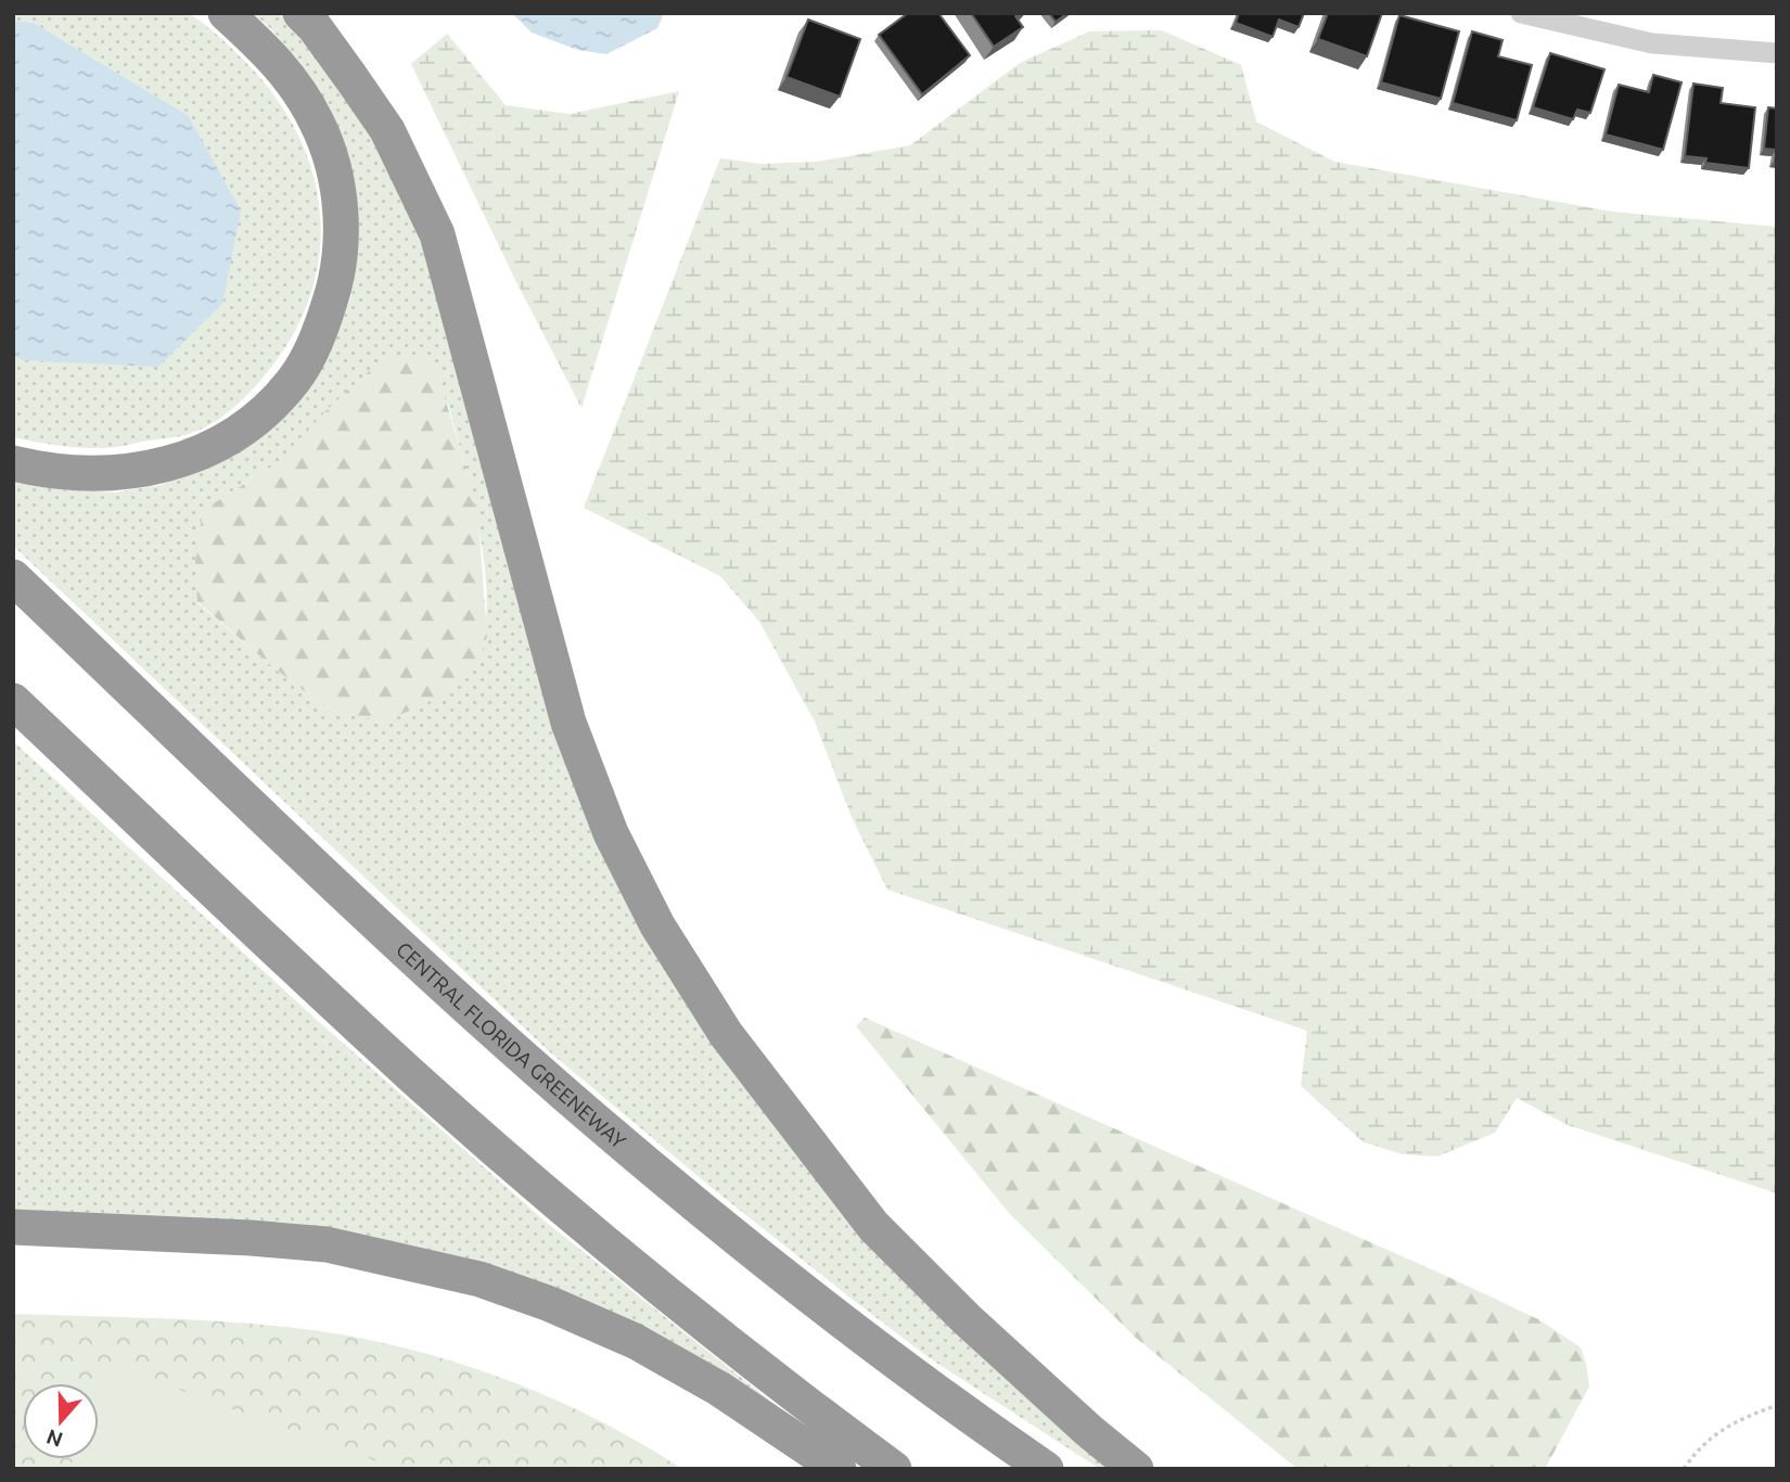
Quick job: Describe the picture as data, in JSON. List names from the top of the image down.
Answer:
{
  "streets": {
    "highway": ["CENTRAL FLORIDA GREENEWAY"]
  },
  "north": "bottom"
}
